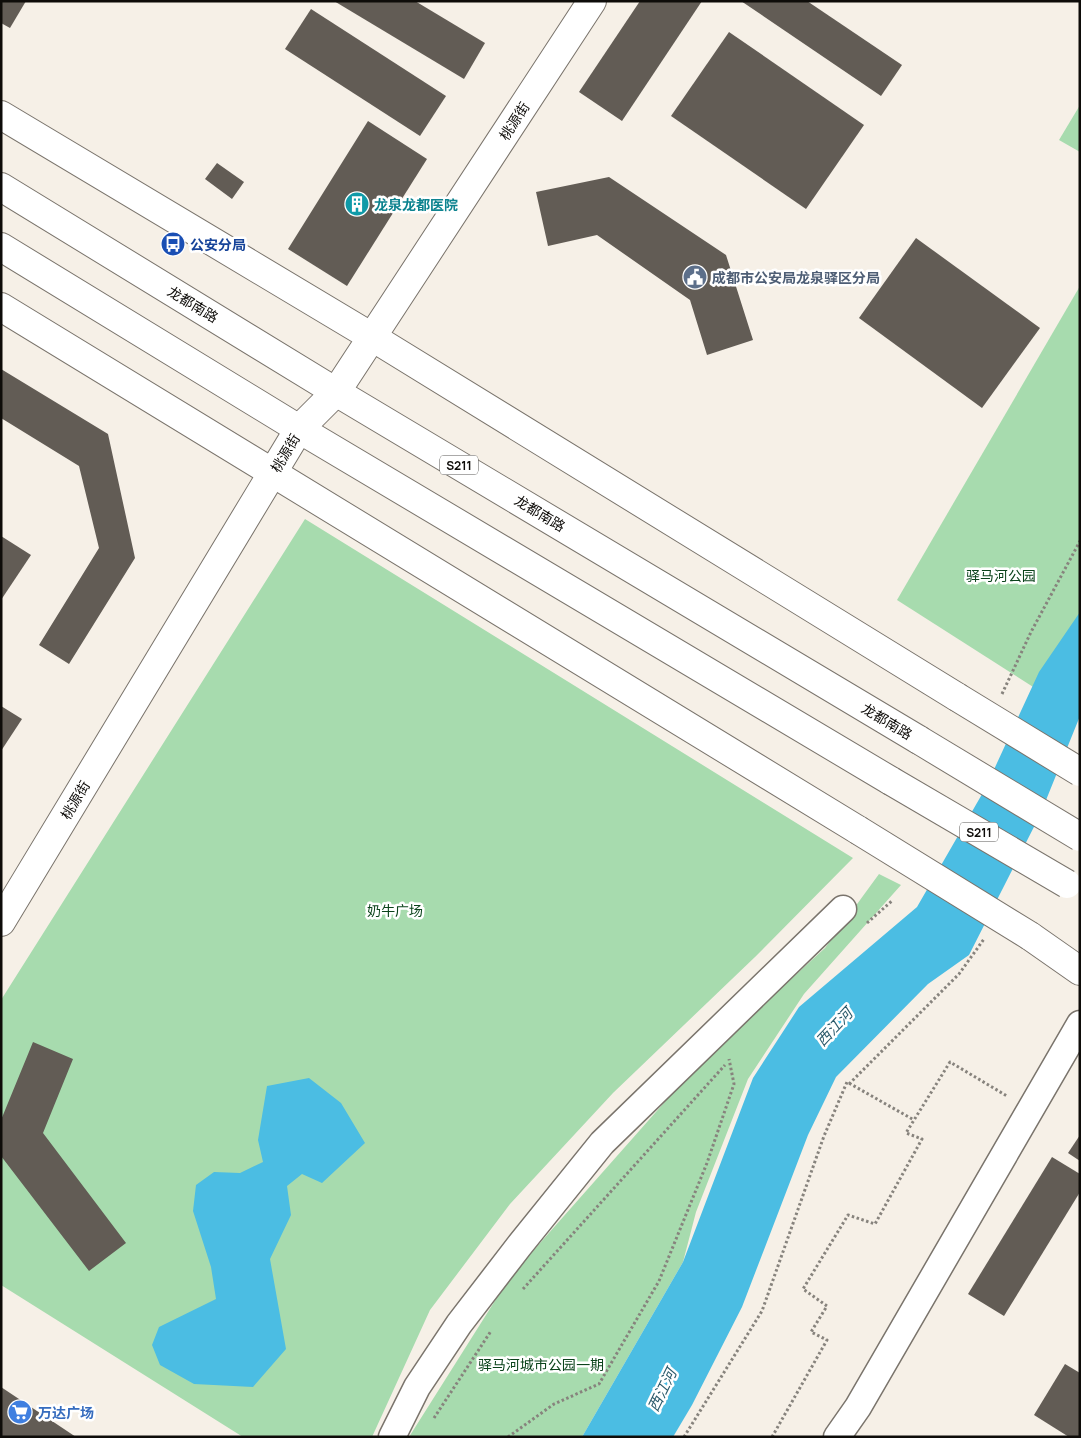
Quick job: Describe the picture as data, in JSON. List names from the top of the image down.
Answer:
{
  "streets": {
    "street": ["桃源街", "龙都南路", "S211"]
  },
  "crossings": [
    ["桃源街", "龙都南路"],
    ["桃源街", "S211"]
  ],
  "water": ["西江河"],
  "parks": ["驿马河公园", "奶牛广场", "驿马河城市公园一期"],
  "places": {
    "building": ["龙泉龙都医院"],
    "bus stop": ["公安分局"],
    "public building": ["成都市公安局龙泉驿区分局"],
    "supermarket": ["万达广场"]
  }
}
